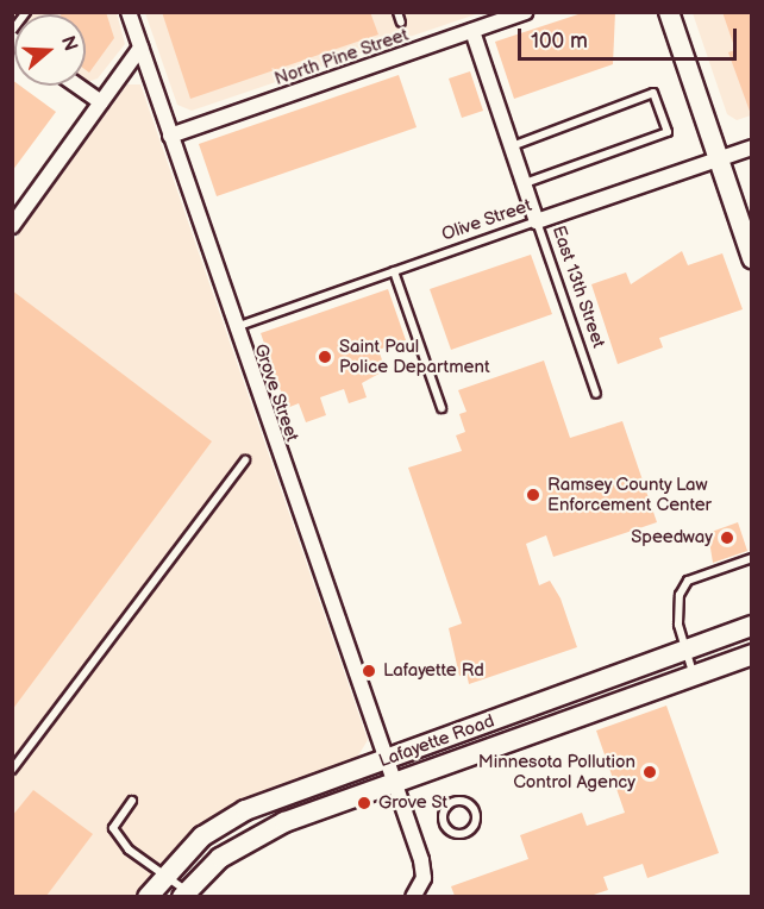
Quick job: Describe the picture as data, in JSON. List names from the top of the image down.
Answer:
{
  "streets": {
    "main road": ["Lafayette Road"],
    "street": [
      "North Pine Street",
      "Olive Street",
      "East 13th Street",
      "Grove Street"
    ]
  },
  "crossings": [
    ["North Pine Street", "East 13th Street"],
    ["North Pine Street", "Grove Street"],
    ["Olive Street", "East 13th Street"],
    ["Olive Street", "Grove Street"],
    ["Grove Street", "Lafayette Road"]
  ],
  "places": [
    "Saint Paul Police Department",
    "Ramsey County Law Enforcement Center",
    "Speedway",
    "Lafayette Rd",
    "Minnesota Pollution Control Agency",
    "Grove St"
  ],
  "scale_bar": "100 m",
  "north": "right"
}
